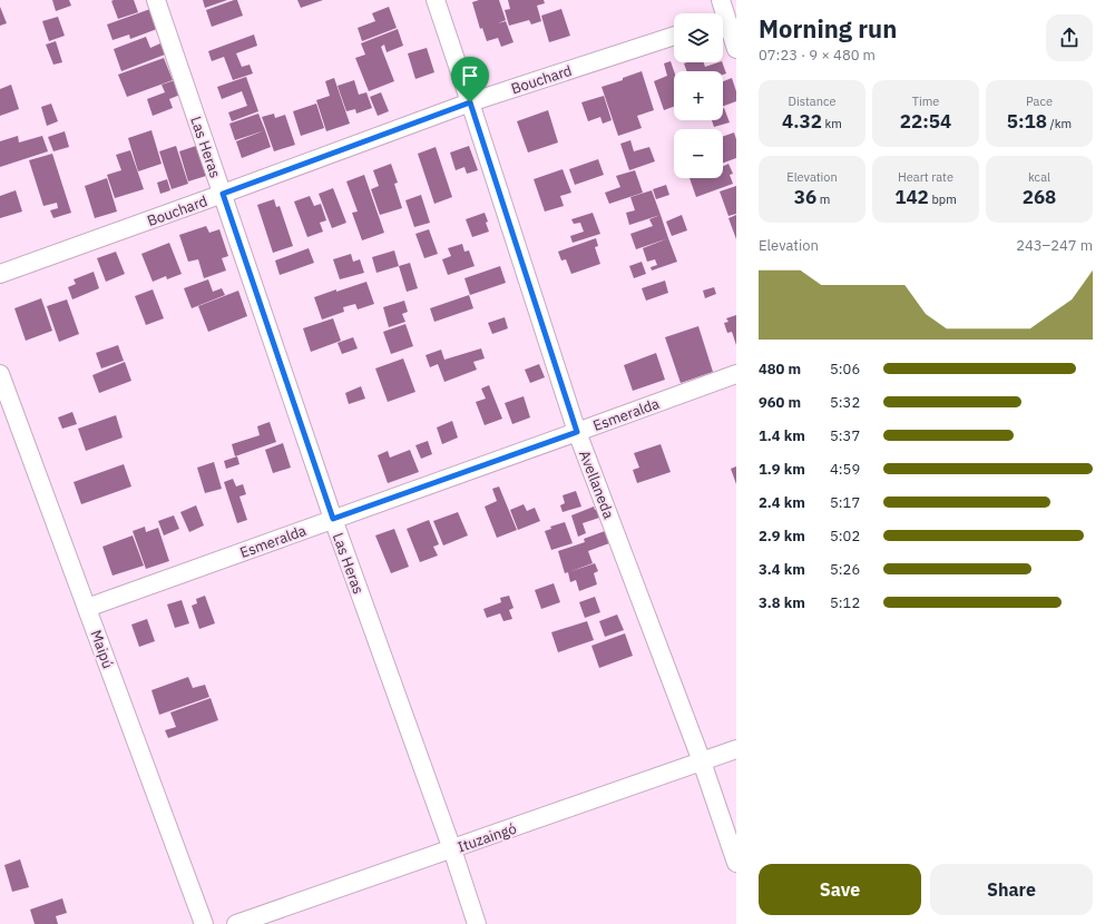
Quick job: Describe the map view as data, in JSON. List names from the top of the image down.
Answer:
{
  "streets": {
    "street": [
      "Bouchard",
      "Las Heras",
      "Esmeralda",
      "Avellaneda",
      "Maipú",
      "Ituzaingó"
    ]
  },
  "crossings": [
    ["Bouchard", "Las Heras"],
    ["Bouchard", "Avellaneda"],
    ["Las Heras", "Esmeralda"],
    ["Las Heras", "Ituzaingó"],
    ["Esmeralda", "Avellaneda"],
    ["Esmeralda", "Maipú"],
    ["Avellaneda", "Ituzaingó"]
  ],
  "page": {
    "heading": ["Morning run", "07:23 · 9 × 480 m"],
    "map_buttons": ["+", "−"],
    "stats": [
      ["Distance", "4.32 km"],
      ["Time", "22:54"],
      ["Pace", "5:18 /km"],
      ["Elevation", "36 m"],
      ["Heart rate", "142 bpm"],
      ["kcal", "268"]
    ],
    "chart": ["Elevation", "243–247 m"],
    "list": [
      {
        "name": "480 m",
        "note": "5:06"
      },
      {
        "name": "960 m",
        "note": "5:32"
      },
      {
        "name": "1.4 km",
        "note": "5:37"
      },
      {
        "name": "1.9 km",
        "note": "4:59"
      },
      {
        "name": "2.4 km",
        "note": "5:17"
      },
      {
        "name": "2.9 km",
        "note": "5:02"
      },
      {
        "name": "3.4 km",
        "note": "5:26"
      },
      {
        "name": "3.8 km",
        "note": "5:12"
      }
    ],
    "buttons": ["Save", "Share"]
  }
}
